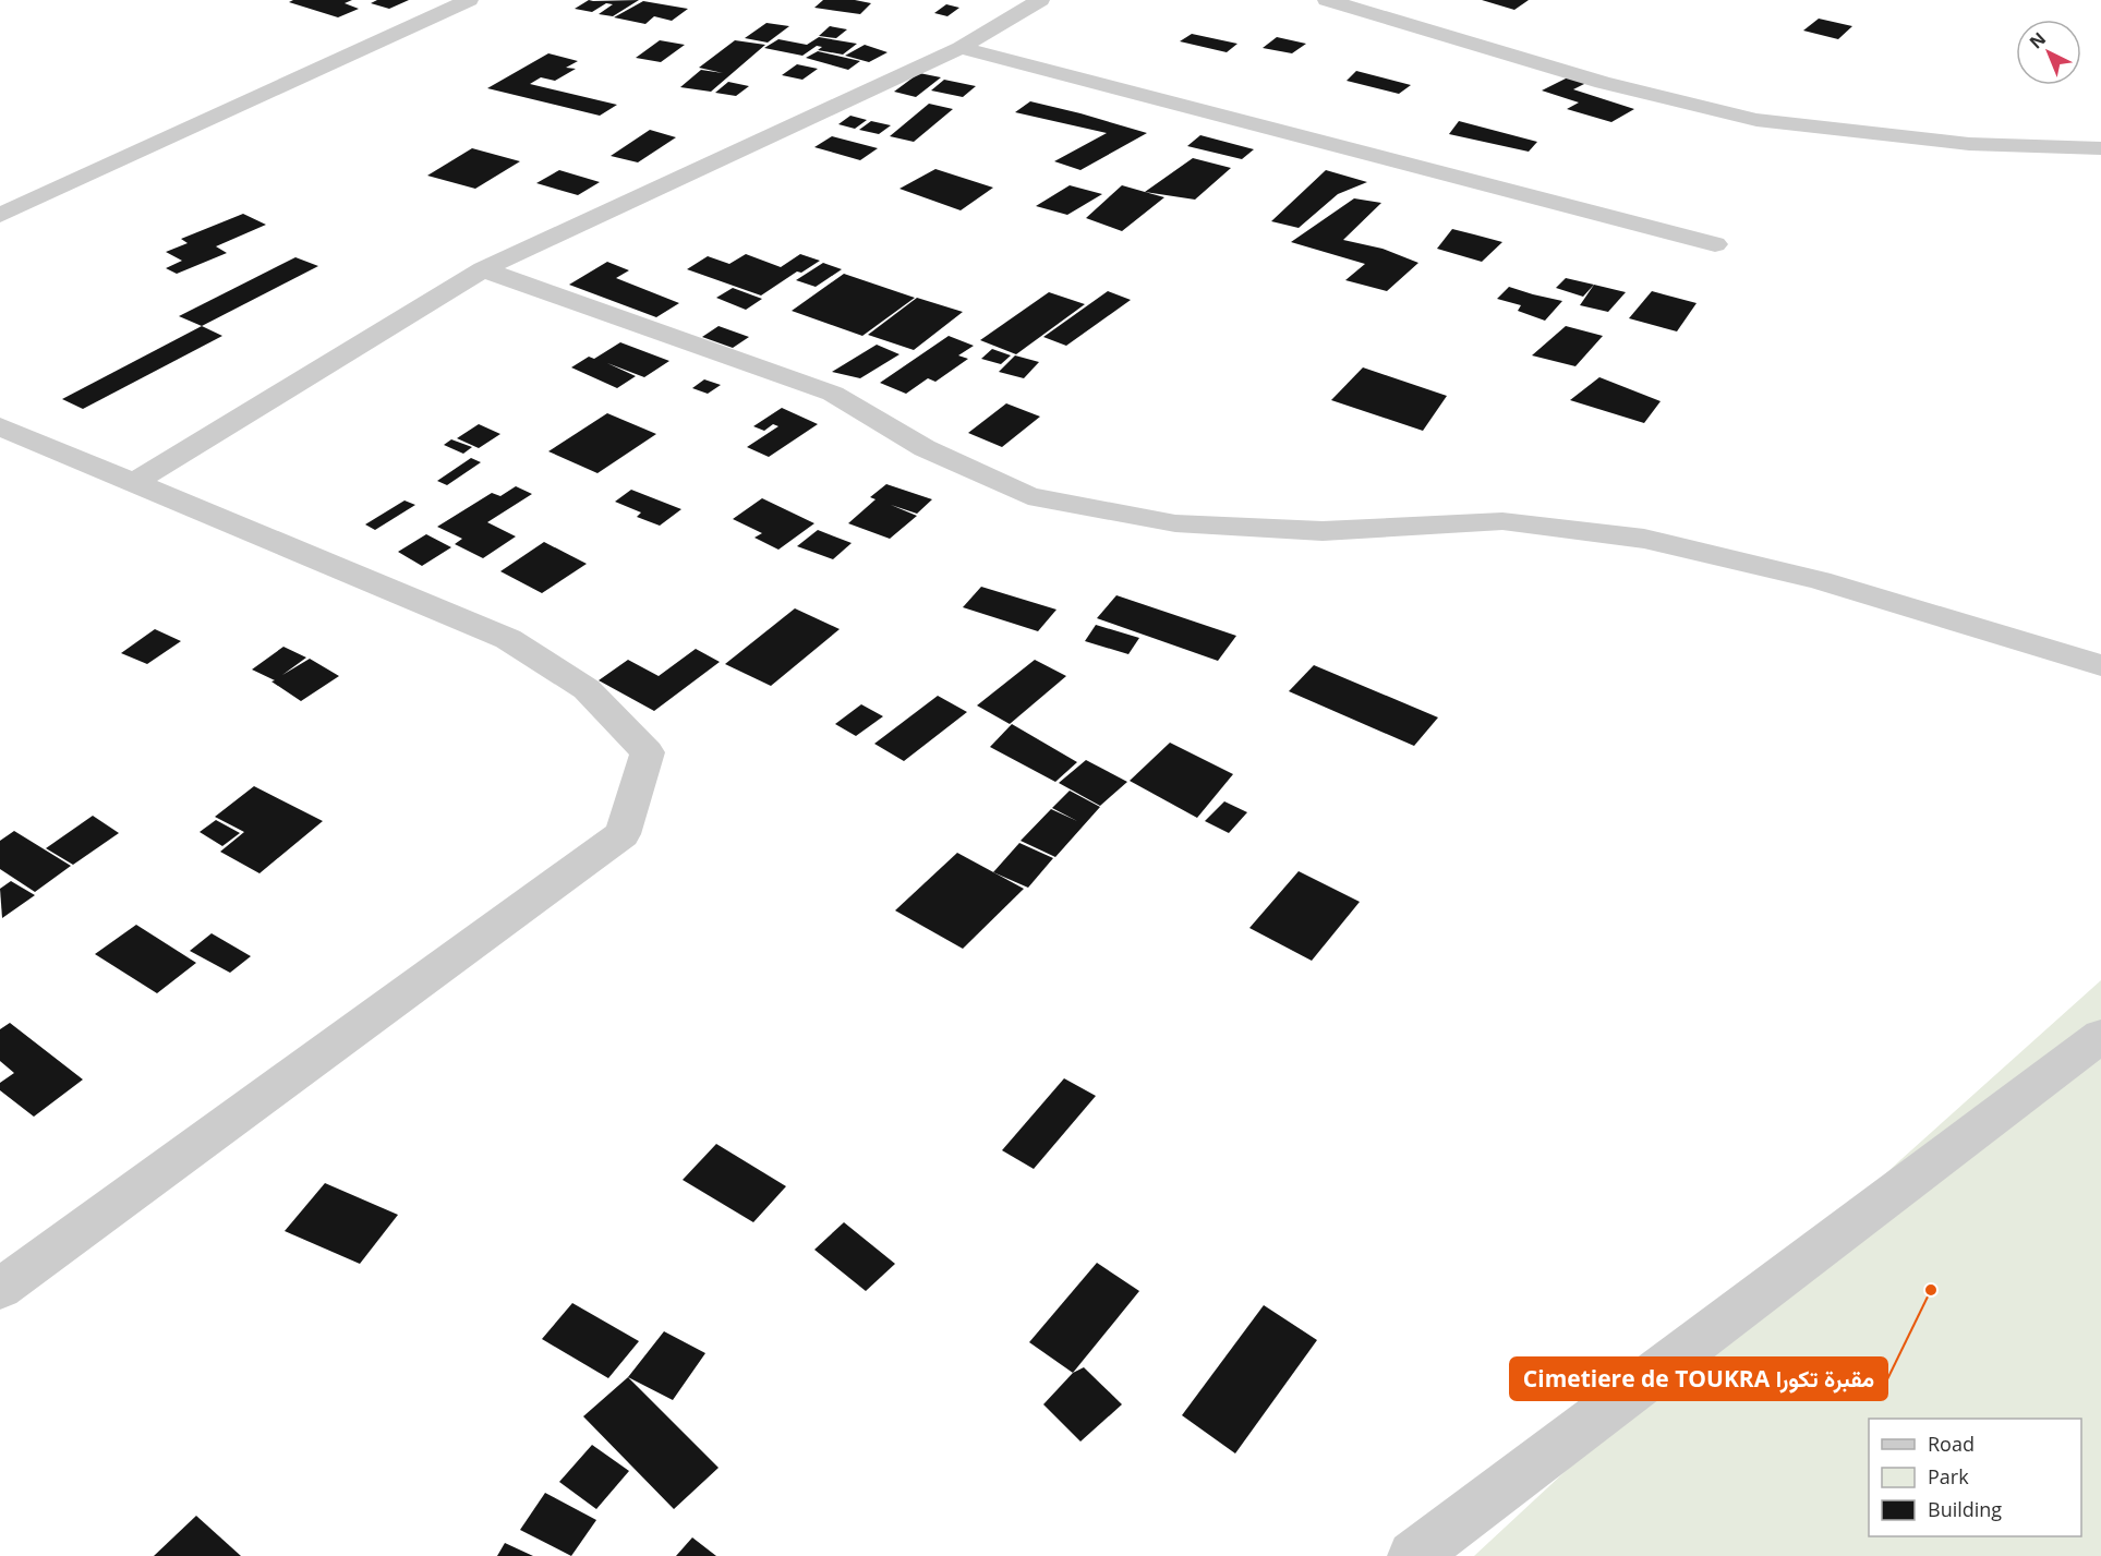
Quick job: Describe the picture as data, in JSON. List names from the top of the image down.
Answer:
{
  "places": ["Cimetiere de TOUKRA مقبرة تكورا"],
  "legend": ["Road", "Park", "Building"],
  "north": "top left"
}
